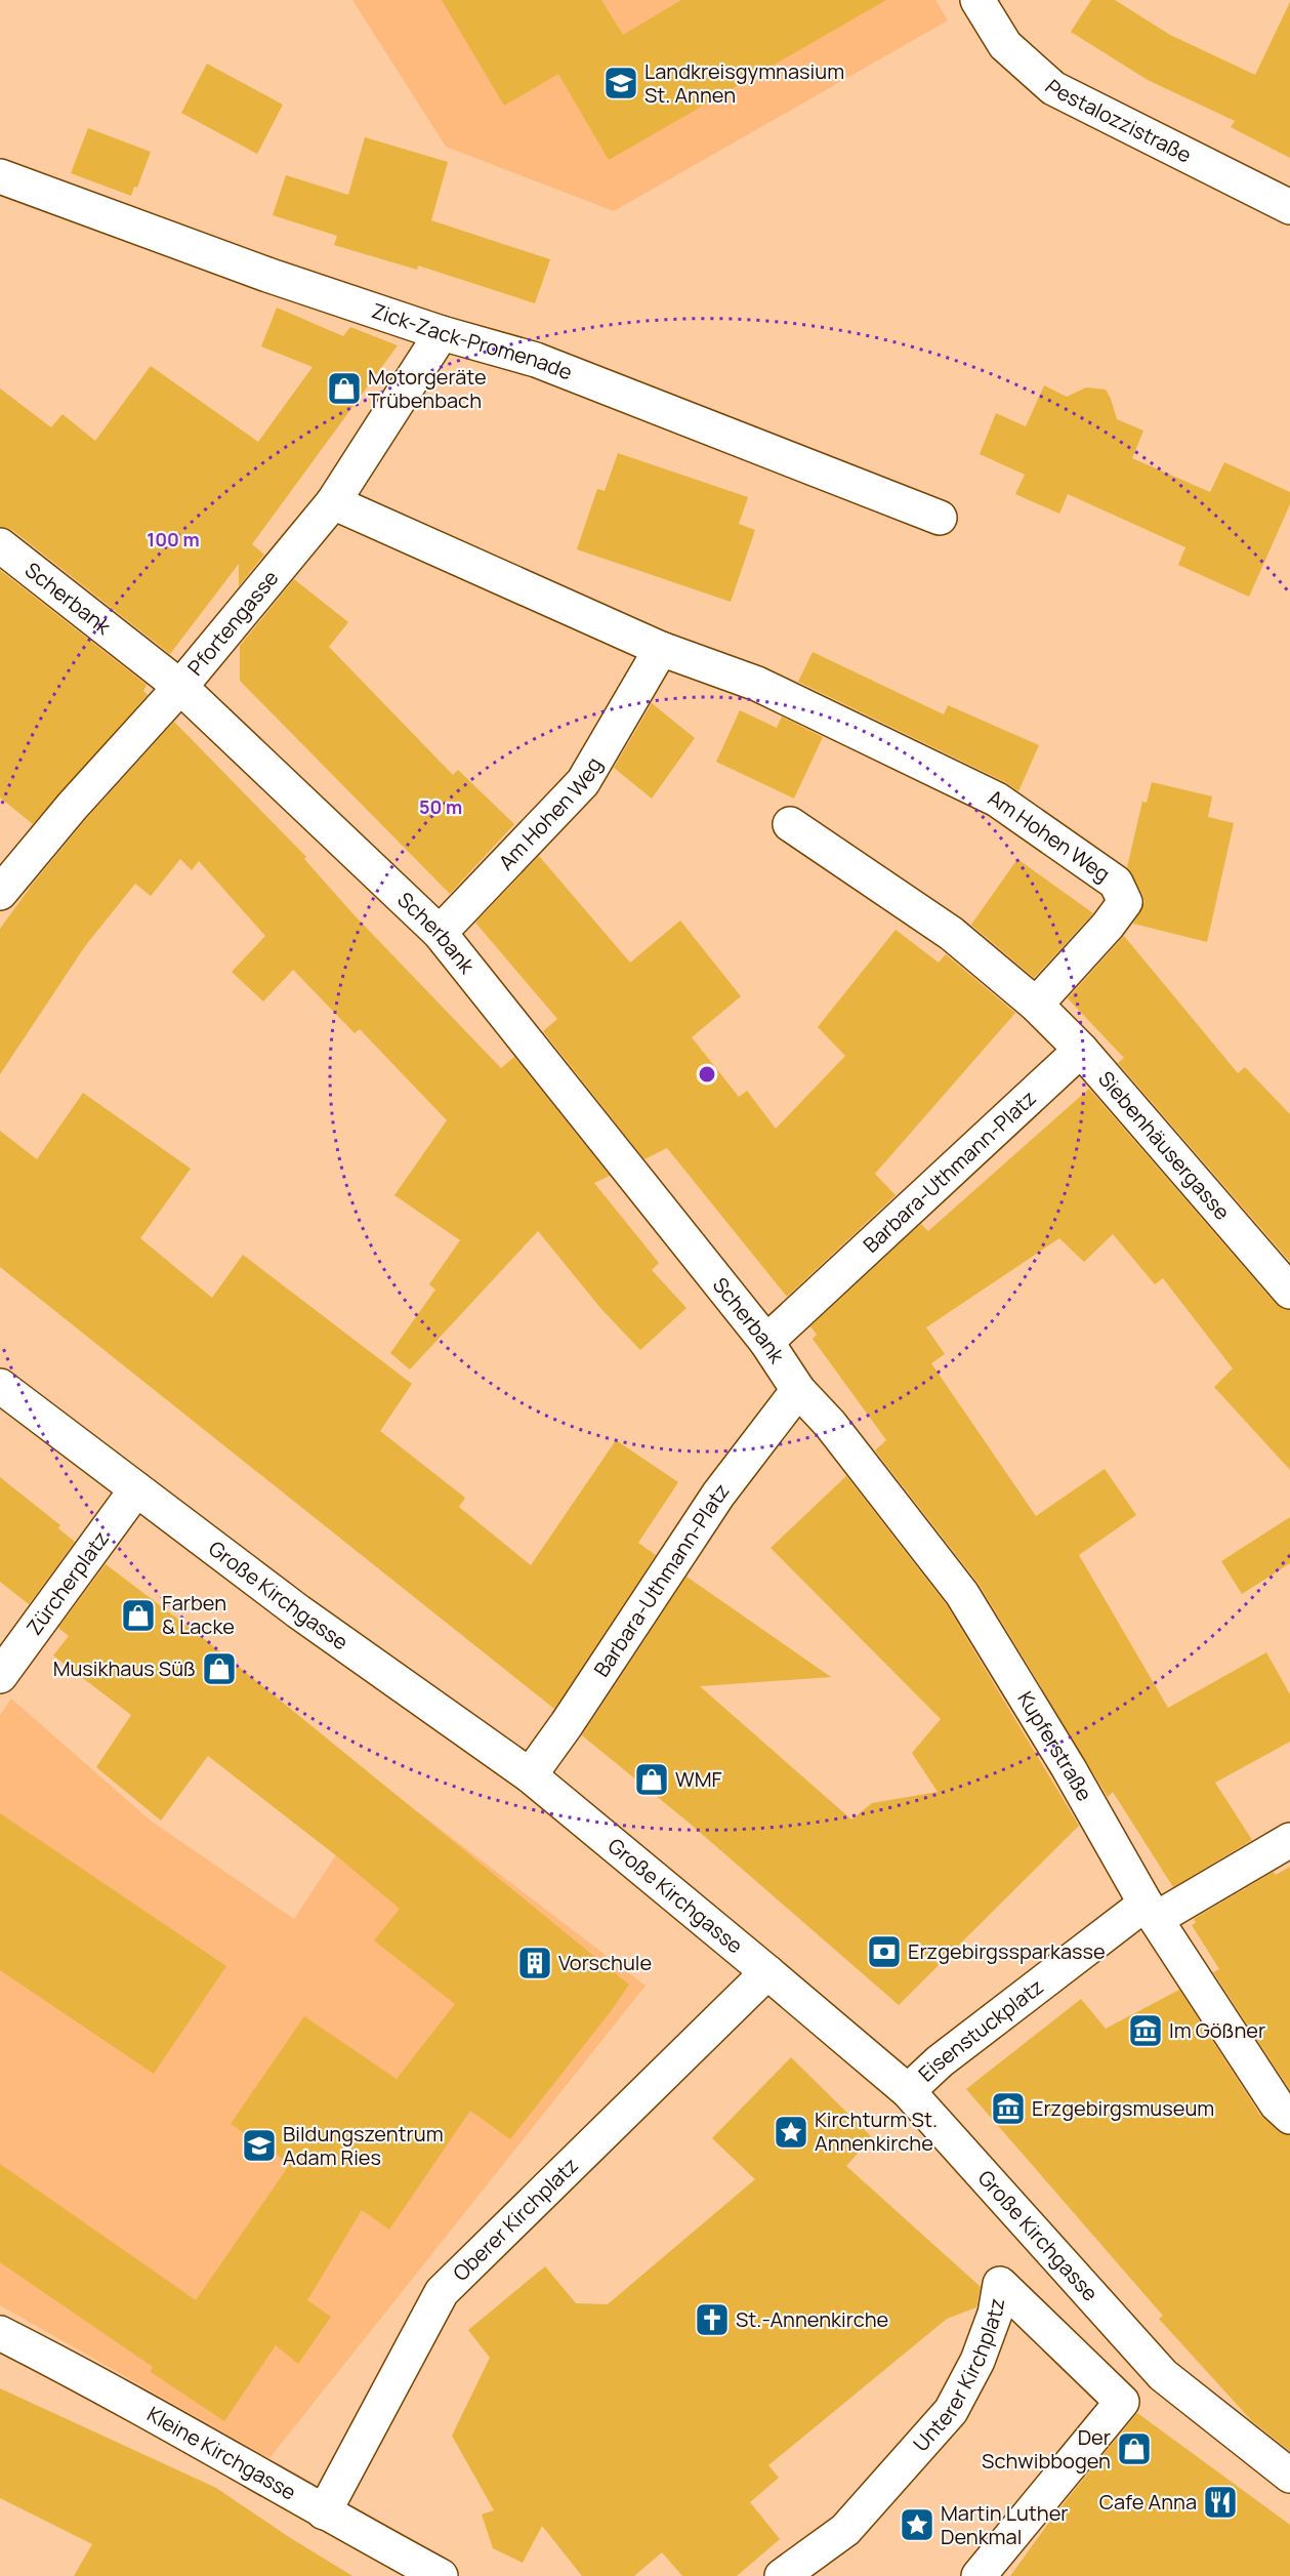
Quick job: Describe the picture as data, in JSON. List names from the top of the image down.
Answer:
{
  "streets": {
    "street": [
      "Pestalozzistraße",
      "Zick-Zack-Promenade",
      "Scherbank",
      "Pfortengasse",
      "Am Hohen Weg",
      "Siebenhäusergasse",
      "Barbara-Uthmann-Platz",
      "Zürcherplatz",
      "Große Kirchgasse",
      "Kupferstraße",
      "Eisenstuckplatz",
      "Oberer Kirchplatz",
      "Unterer Kirchplatz",
      "Kleine Kirchgasse"
    ]
  },
  "crossings": [
    ["Zick-Zack-Promenade", "Pfortengasse"],
    ["Scherbank", "Pfortengasse"],
    ["Scherbank", "Am Hohen Weg"],
    ["Scherbank", "Barbara-Uthmann-Platz"],
    ["Scherbank", "Kupferstraße"],
    ["Pfortengasse", "Am Hohen Weg"],
    ["Am Hohen Weg", "Siebenhäusergasse"],
    ["Siebenhäusergasse", "Barbara-Uthmann-Platz"],
    ["Barbara-Uthmann-Platz", "Große Kirchgasse"],
    ["Barbara-Uthmann-Platz", "Kupferstraße"],
    ["Zürcherplatz", "Große Kirchgasse"],
    ["Große Kirchgasse", "Eisenstuckplatz"],
    ["Große Kirchgasse", "Oberer Kirchplatz"],
    ["Kupferstraße", "Eisenstuckplatz"],
    ["Oberer Kirchplatz", "Kleine Kirchgasse"]
  ],
  "places": {
    "school or university": ["Landkreisgymnasium St. Annen", "Bildungszentrum Adam Ries"],
    "shop": [
      "Motorgeräte Trübenbach",
      "Farben & Lacke",
      "Musikhaus Süß",
      "WMF",
      "Der Schwibbogen"
    ],
    "bank": ["Erzgebirgssparkasse"],
    "building": ["Vorschule"],
    "museum": ["Im Gößner", "Erzgebirgsmuseum"],
    "place": ["Kirchturm St. Annenkirche", "Martin Luther Denkmal"],
    "church": ["St.-Annenkirche"],
    "restaurant": ["Cafe Anna"]
  },
  "rings": ["100 m", "50 m"]
}
